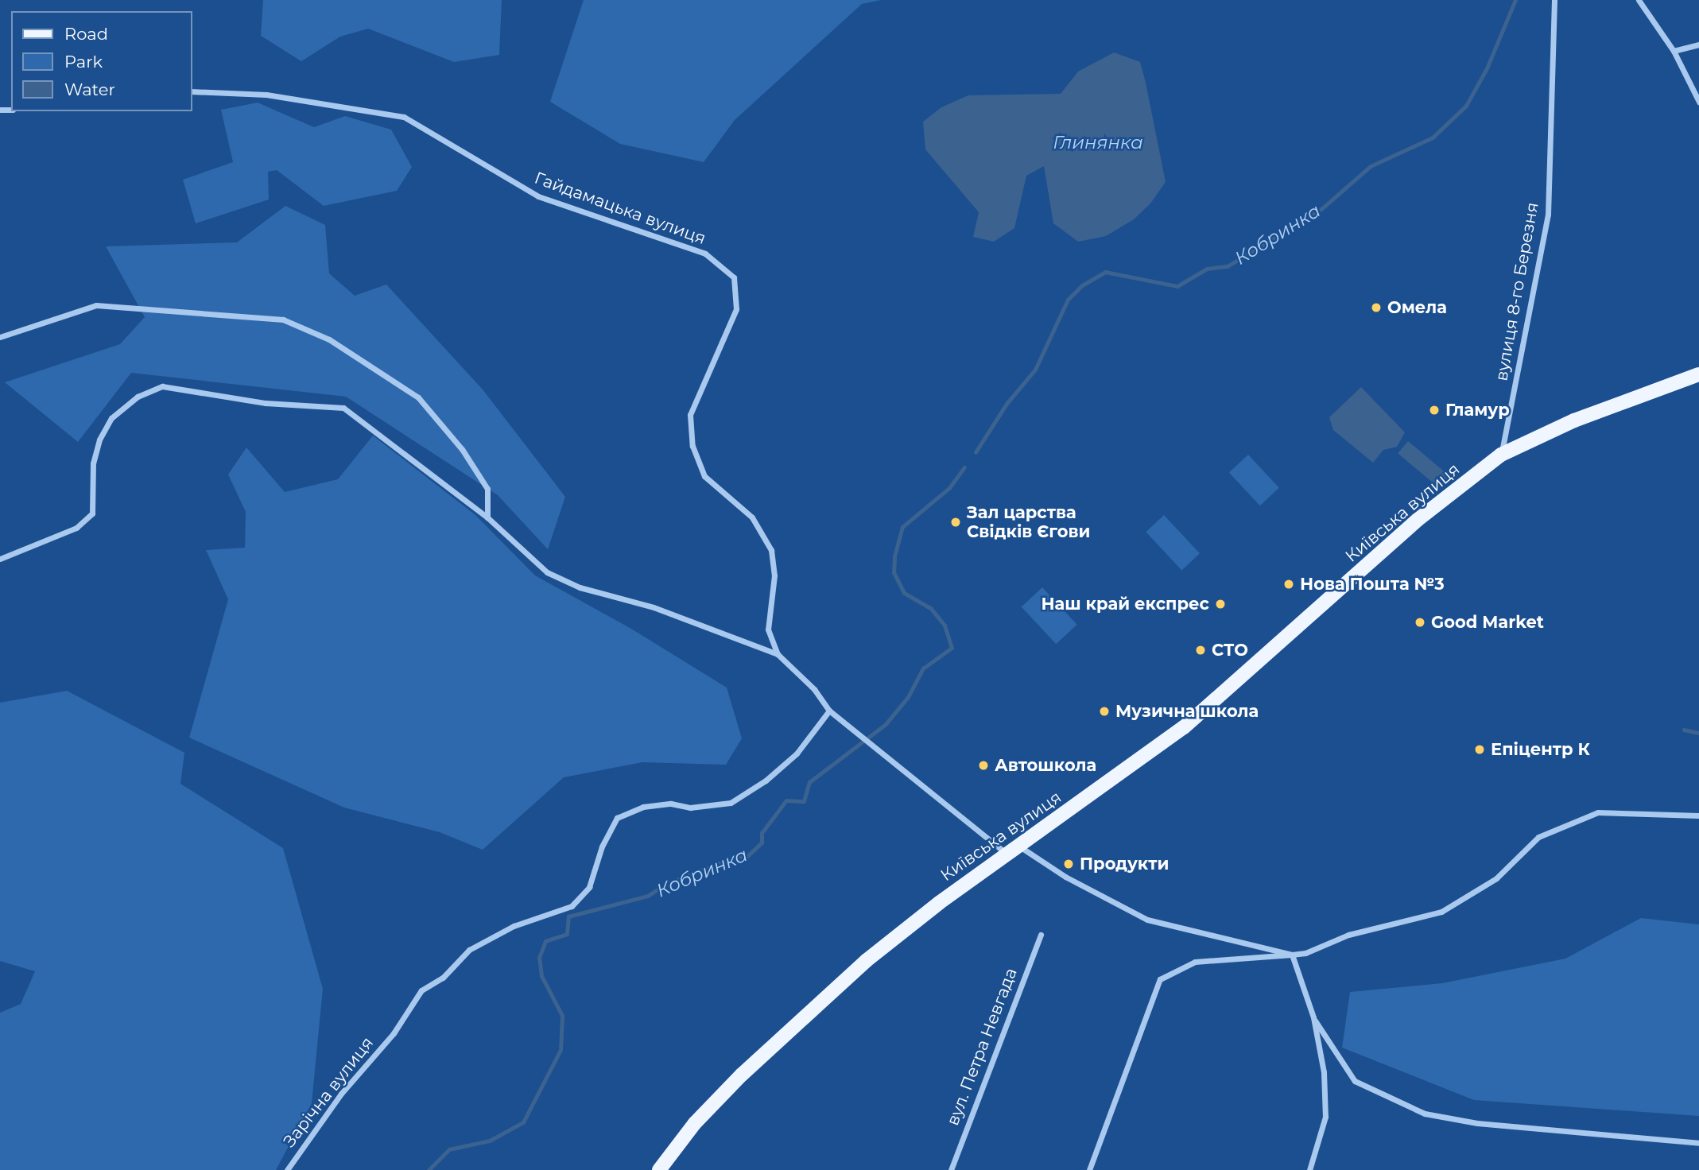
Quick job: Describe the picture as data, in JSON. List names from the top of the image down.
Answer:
{
  "streets": {
    "main road": ["Київська вулиця"],
    "street": [
      "Гайдамацька вулиця",
      "вулиця 8-го Березня",
      "вул. Петра Невгада",
      "Зарічна вулиця"
    ]
  },
  "crossings": [
    ["Гайдамацька вулиця", "Київська вулиця"],
    ["Гайдамацька вулиця", "Зарічна вулиця"],
    ["вулиця 8-го Березня", "Київська вулиця"]
  ],
  "water": ["Глинянка", "Кобринка"],
  "places": [
    "Омела",
    "Гламур",
    "Зал царства Свідків Єгови",
    "Нова Пошта №3",
    "Наш край експрес",
    "Good Market",
    "СТО",
    "Музична школа",
    "Епіцентр К",
    "Автошкола",
    "Продукти"
  ],
  "legend": ["Road", "Park", "Water"]
}
